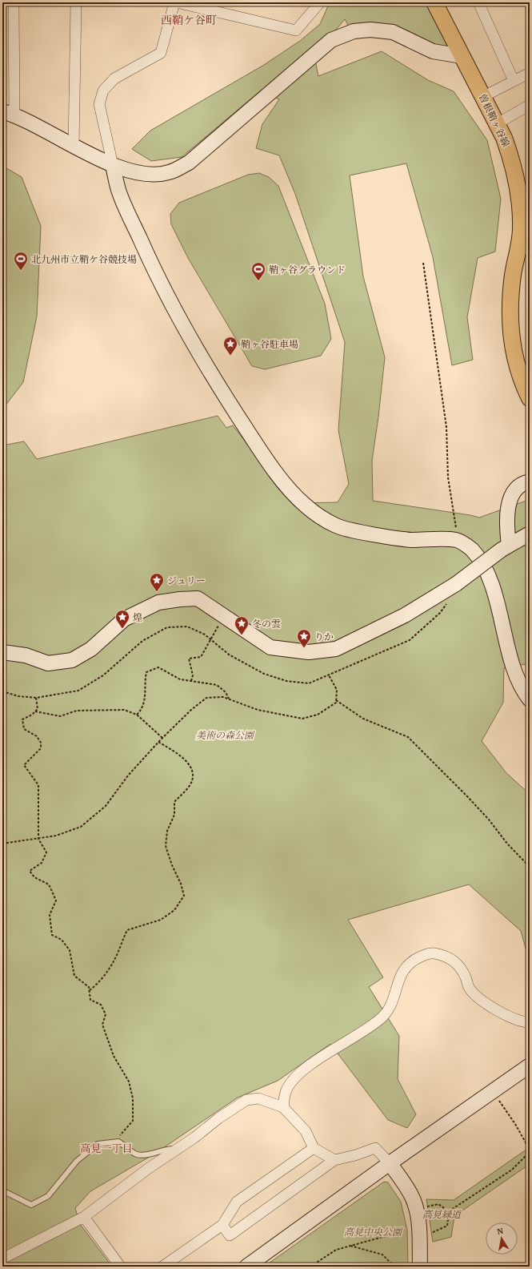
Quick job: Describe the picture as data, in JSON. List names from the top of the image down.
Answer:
{
  "streets": {
    "main road": ["曽根鞘ヶ谷線"]
  },
  "districts": ["西鞘ケ谷町", "高見一丁目"],
  "parks": ["美術の森公園", "高見緑道", "高見中央公園"],
  "places": {
    "sports": ["北九州市立鞘ケ谷競技場", "鞘ヶ谷グラウンド"],
    "place": [
      "鞘ヶ谷駐車場",
      "ジュリー",
      "煌",
      "冬の雲",
      "りか"
    ]
  },
  "north": "top"
}
